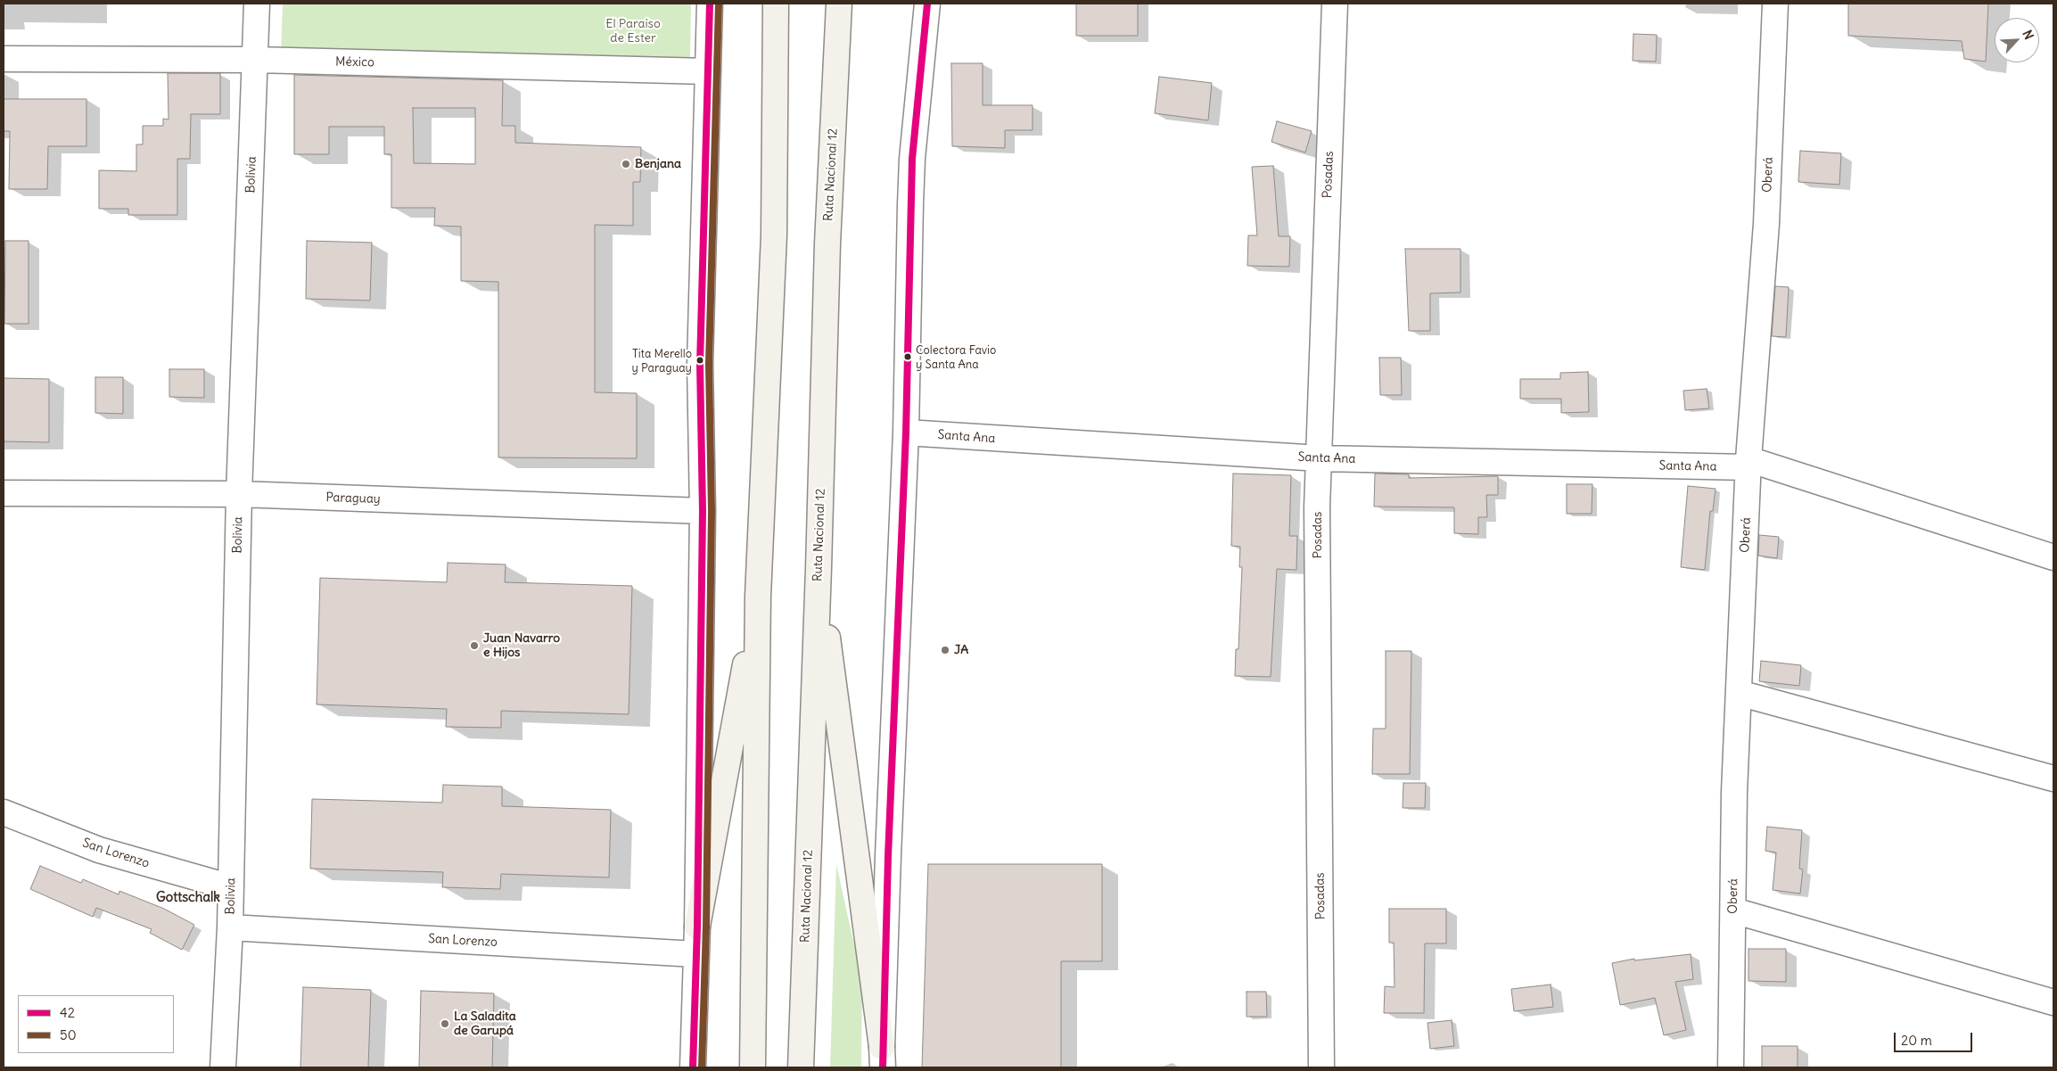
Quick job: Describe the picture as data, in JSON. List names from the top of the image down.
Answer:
{
  "streets": {
    "highway": ["Ruta Nacional 12"],
    "street": [
      "México",
      "Bolivia",
      "Posadas",
      "Oberá",
      "Santa Ana",
      "Paraguay",
      "San Lorenzo"
    ]
  },
  "crossings": [
    ["México", "Bolivia"],
    ["Bolivia", "Paraguay"],
    ["Bolivia", "San Lorenzo"],
    ["Posadas", "Santa Ana"],
    ["Oberá", "Santa Ana"]
  ],
  "districts": ["Gottschalk"],
  "parks": ["El Paraíso de Ester"],
  "places": [
    "Benjana",
    "Colectora Favio y Santa Ana",
    "Tita Merello y Paraguay",
    "Juan Navarro e Hijos",
    "JA",
    "La Saladita de Garupá"
  ],
  "lines": ["transit line 42", "transit line 50"],
  "legend": ["42", "50"],
  "scale_bar": "20 m",
  "north": "top right"
}
